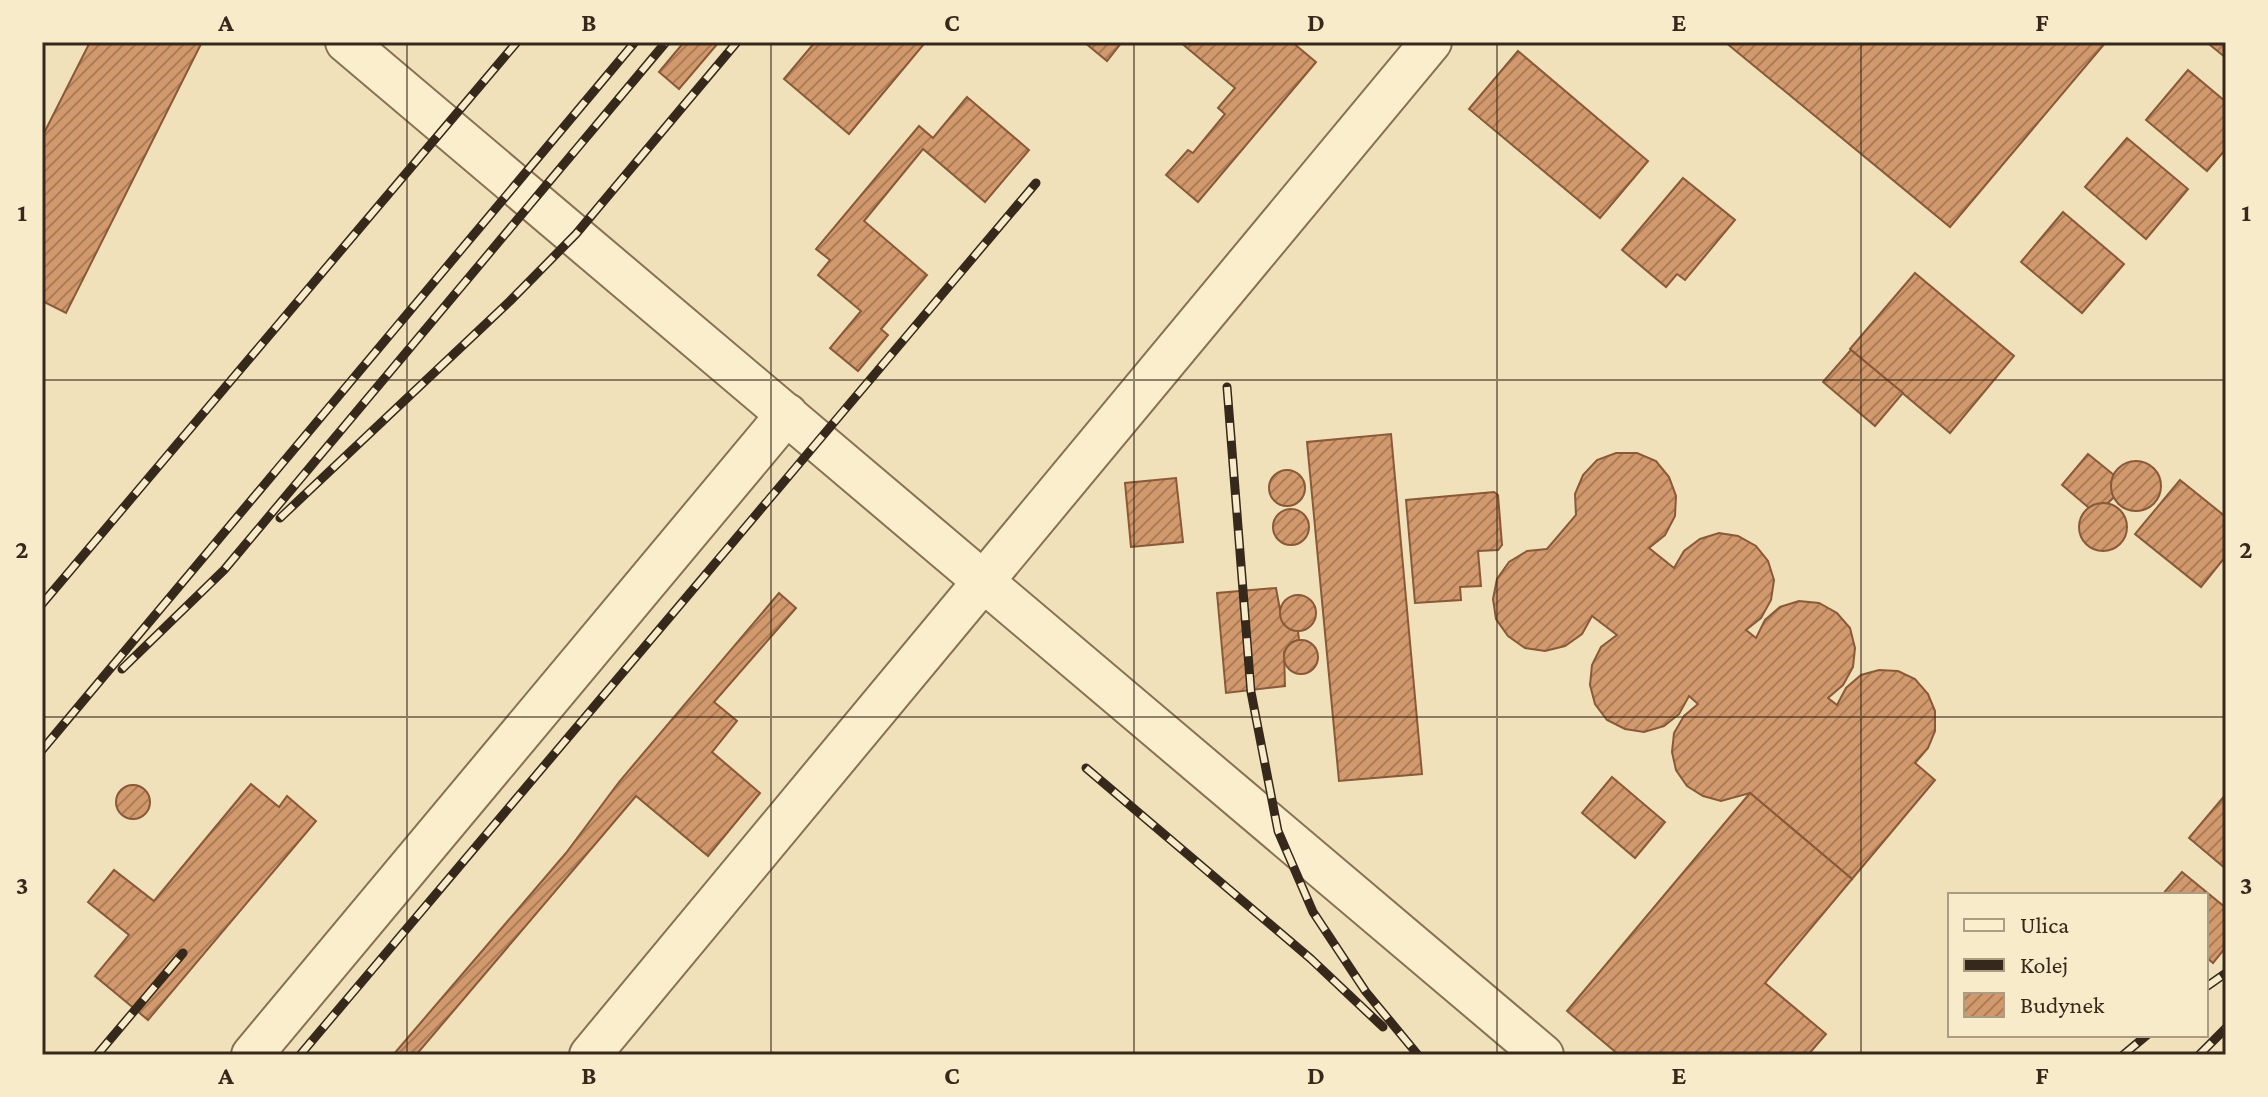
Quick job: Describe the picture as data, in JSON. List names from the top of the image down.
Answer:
{
  "legend": ["Ulica", "Kolej", "Budynek"],
  "grid": {
    "columns": [
      "A",
      "B",
      "C",
      "D",
      "E",
      "F"
    ],
    "rows": ["1", "2", "3"]
  }
}
